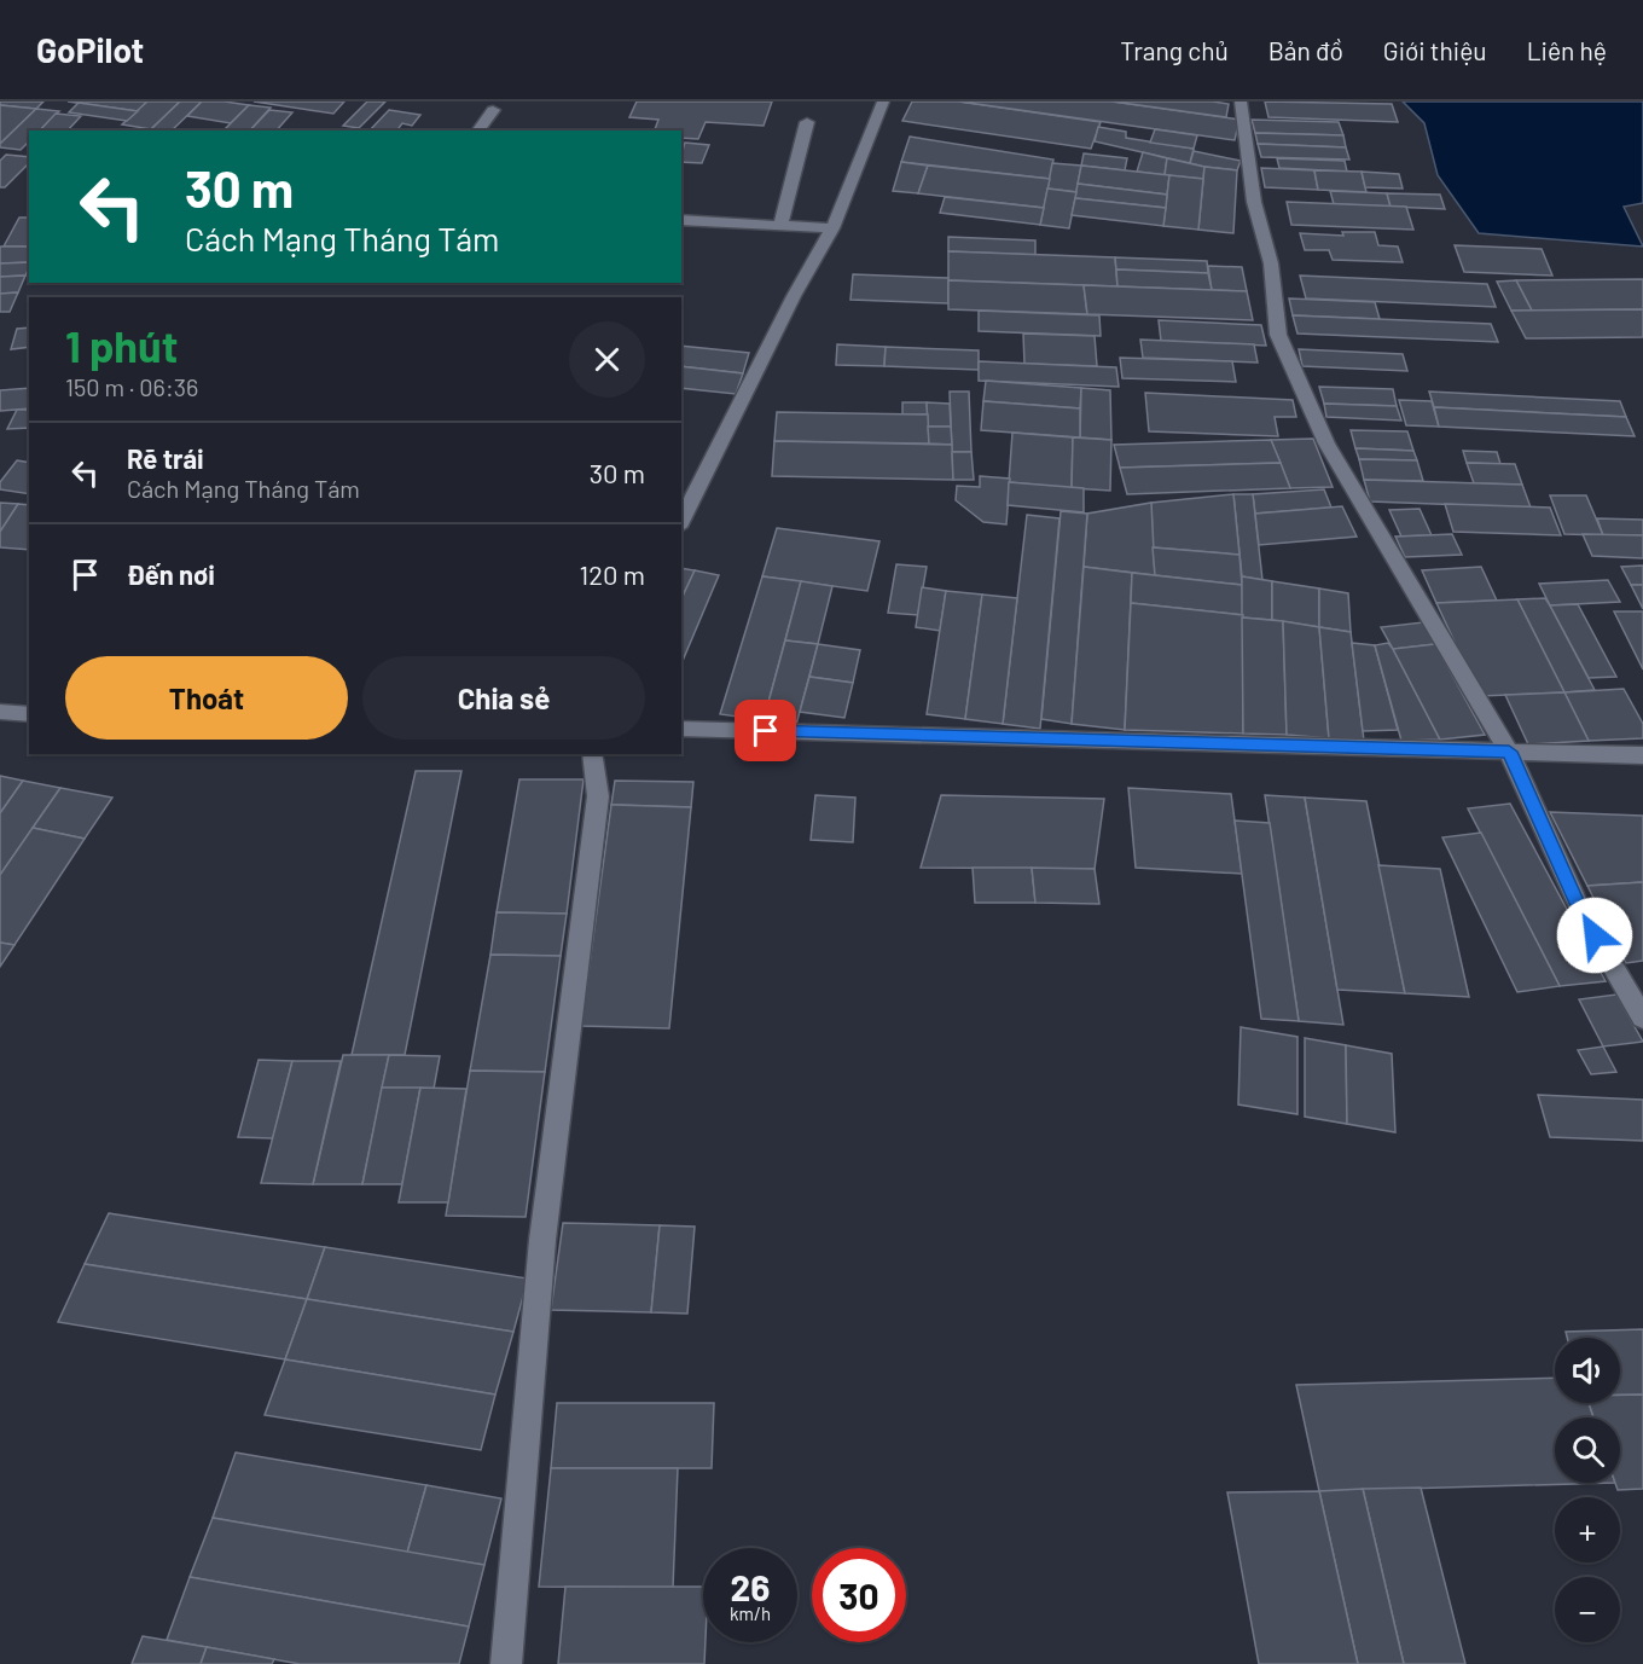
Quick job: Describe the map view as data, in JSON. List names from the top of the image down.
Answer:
{
  "page": {
    "header": "GoPilot",
    "nav": [
      "Trang chủ",
      "Bản đồ",
      "Giới thiệu",
      "Liên hệ"
    ],
    "turn": ["30 m", "Cách Mạng Tháng Tám"],
    "heading": ["1 phút", "150 m · 06:36"],
    "list": [
      {
        "name": "Rẽ trái",
        "note": "Cách Mạng Tháng Tám",
        "value": "30 m"
      },
      {
        "name": "Đến nơi",
        "value": "120 m"
      }
    ],
    "buttons": ["Thoát", "Chia sẻ"],
    "map_buttons": ["+", "−"],
    "speed": "26 km/h",
    "limit": "30"
  }
}
